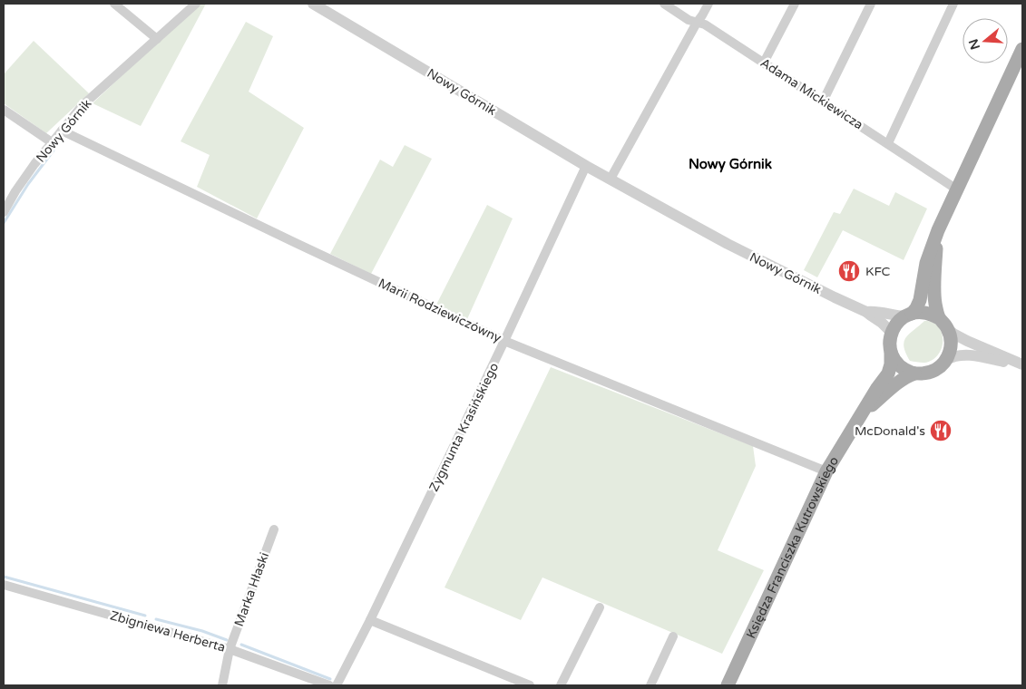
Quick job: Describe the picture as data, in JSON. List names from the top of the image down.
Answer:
{
  "streets": {
    "main road": ["Księdza Franciszka Kutrowskiego"],
    "street": [
      "Nowy Górnik",
      "Adama Mickiewicza",
      "Marii Rodziewiczówny",
      "Zygmunta Krasińskiego",
      "Marka Hłaski",
      "Zbigniewa Herberta"
    ]
  },
  "crossings": [
    ["Nowy Górnik", "Marii Rodziewiczówny"],
    ["Nowy Górnik", "Zygmunta Krasińskiego"],
    ["Nowy Górnik", "Księdza Franciszka Kutrowskiego"],
    ["Marii Rodziewiczówny", "Zygmunta Krasińskiego"],
    ["Marii Rodziewiczówny", "Księdza Franciszka Kutrowskiego"],
    ["Marka Hłaski", "Zbigniewa Herberta"]
  ],
  "districts": ["Nowy Górnik"],
  "places": {
    "restaurant": ["KFC", "McDonald's"]
  },
  "north": "left"
}
